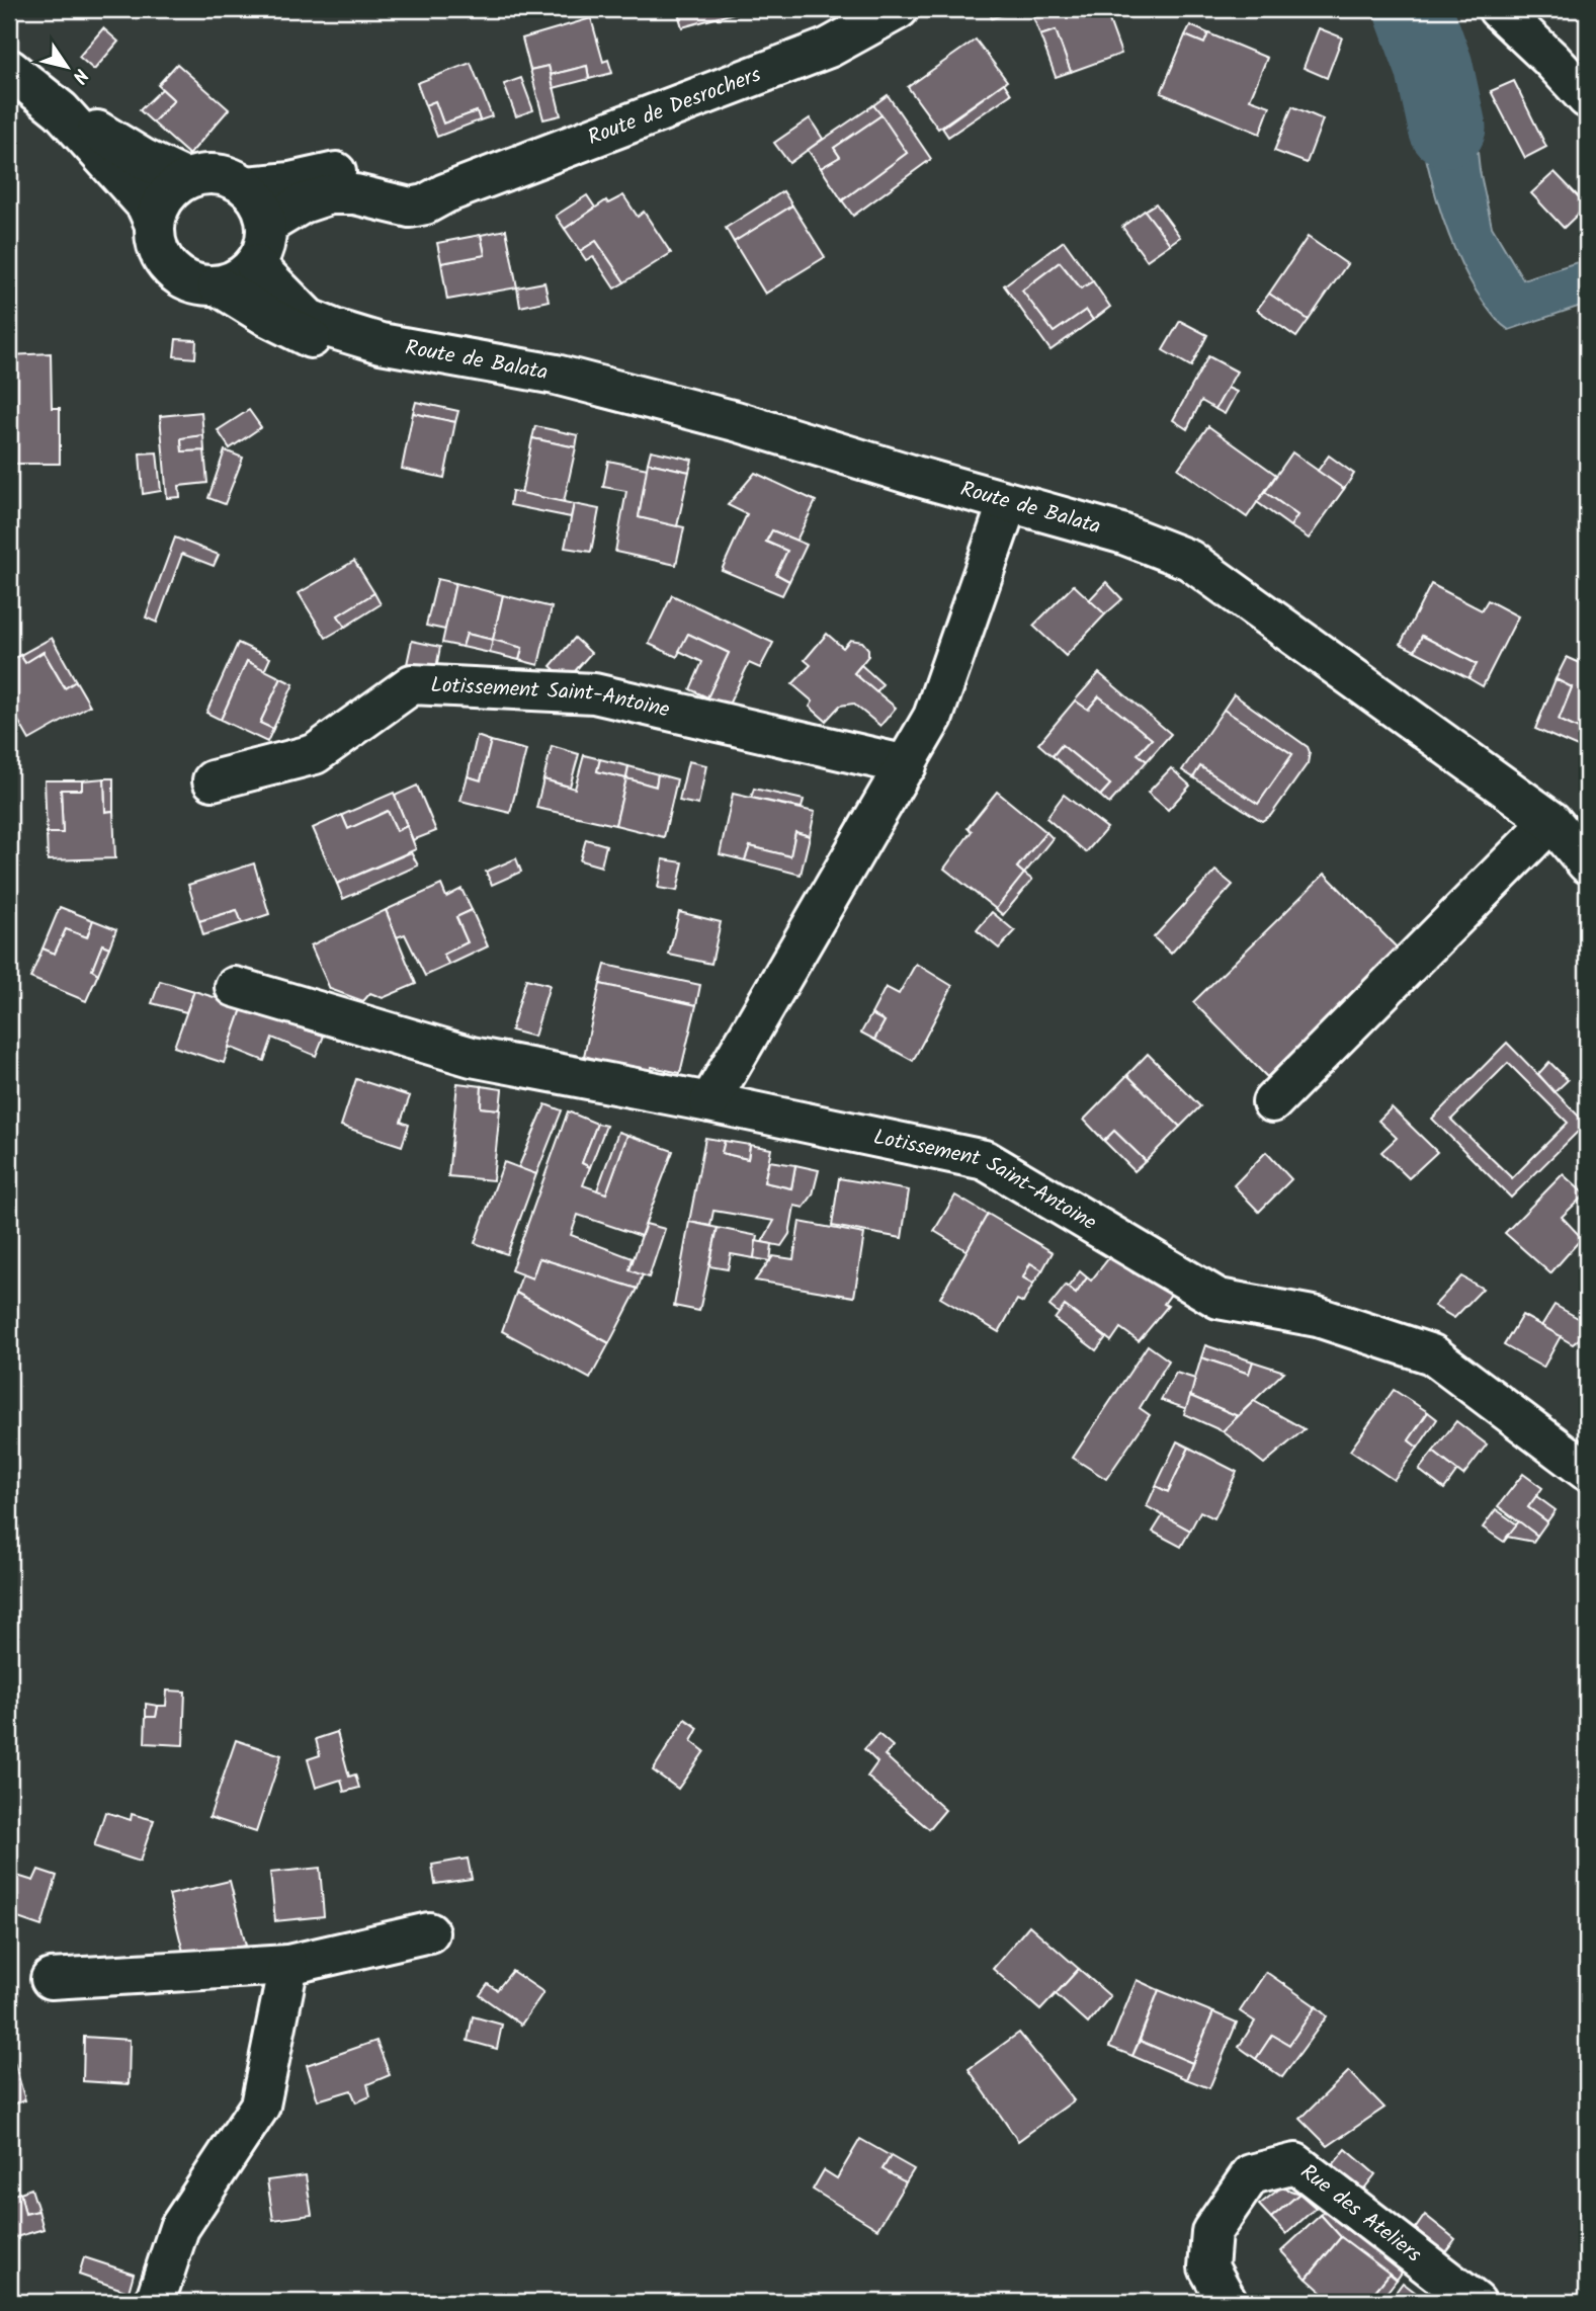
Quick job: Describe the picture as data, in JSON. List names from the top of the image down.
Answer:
{
  "streets": {
    "street": [
      "Route de Desrochers",
      "Route de Balata",
      "Lotissement Saint-Antoine",
      "Rue des Ateliers"
    ]
  },
  "crossings": [
    ["Route de Desrochers", "Route de Balata"]
  ],
  "north": "bottom right"
}
